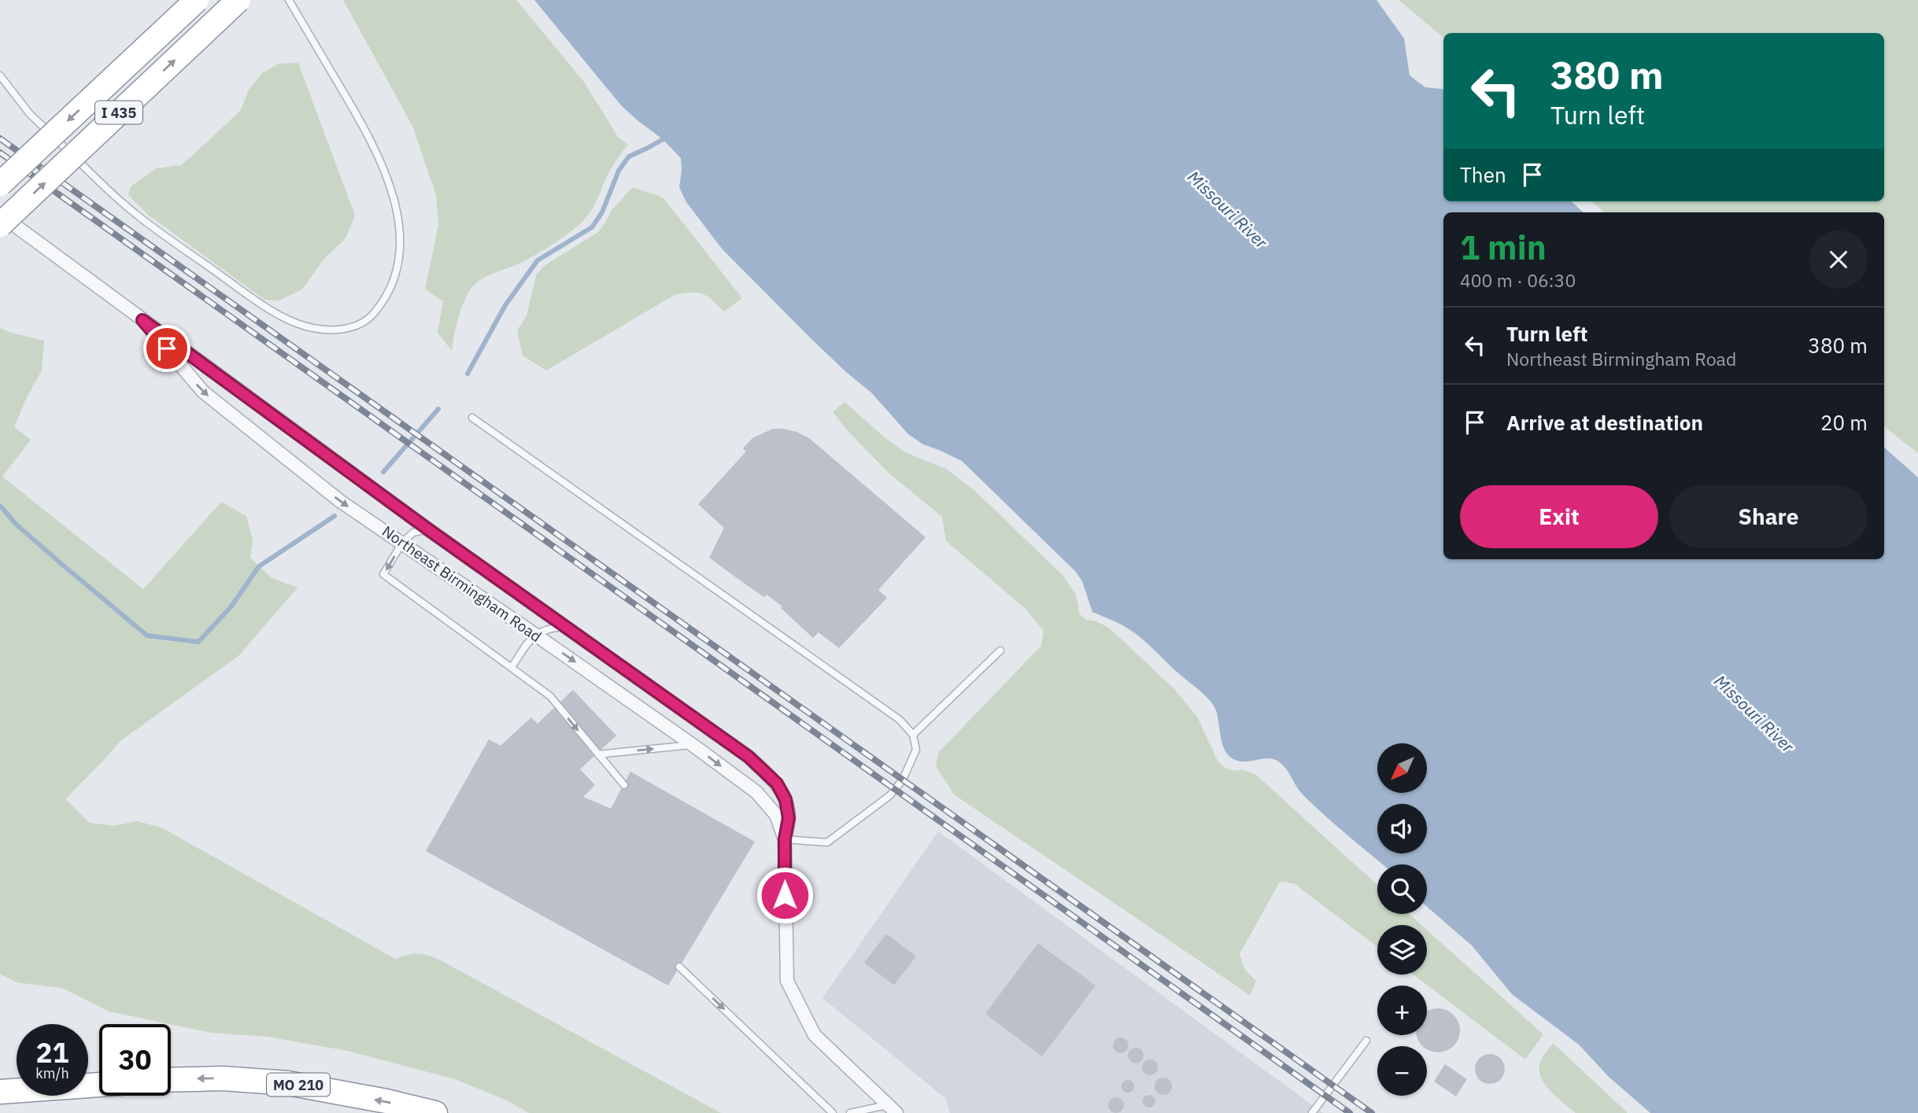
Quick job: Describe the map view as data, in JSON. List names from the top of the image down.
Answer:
{
  "streets": {
    "highway": ["I 435", "MO 210"],
    "street": ["Northeast Birmingham Road"]
  },
  "water": ["Missouri River"],
  "north": "bottom left",
  "page": {
    "turn": ["380 m", "Turn left"],
    "then": "Then",
    "heading": ["1 min", "400 m · 06:30"],
    "list": [
      {
        "name": "Turn left",
        "note": "Northeast Birmingham Road",
        "value": "380 m"
      },
      {
        "name": "Arrive at destination",
        "value": "20 m"
      }
    ],
    "buttons": ["Exit", "Share"],
    "map_buttons": ["+", "−"],
    "speed": "21 km/h",
    "limit": "30"
  }
}
